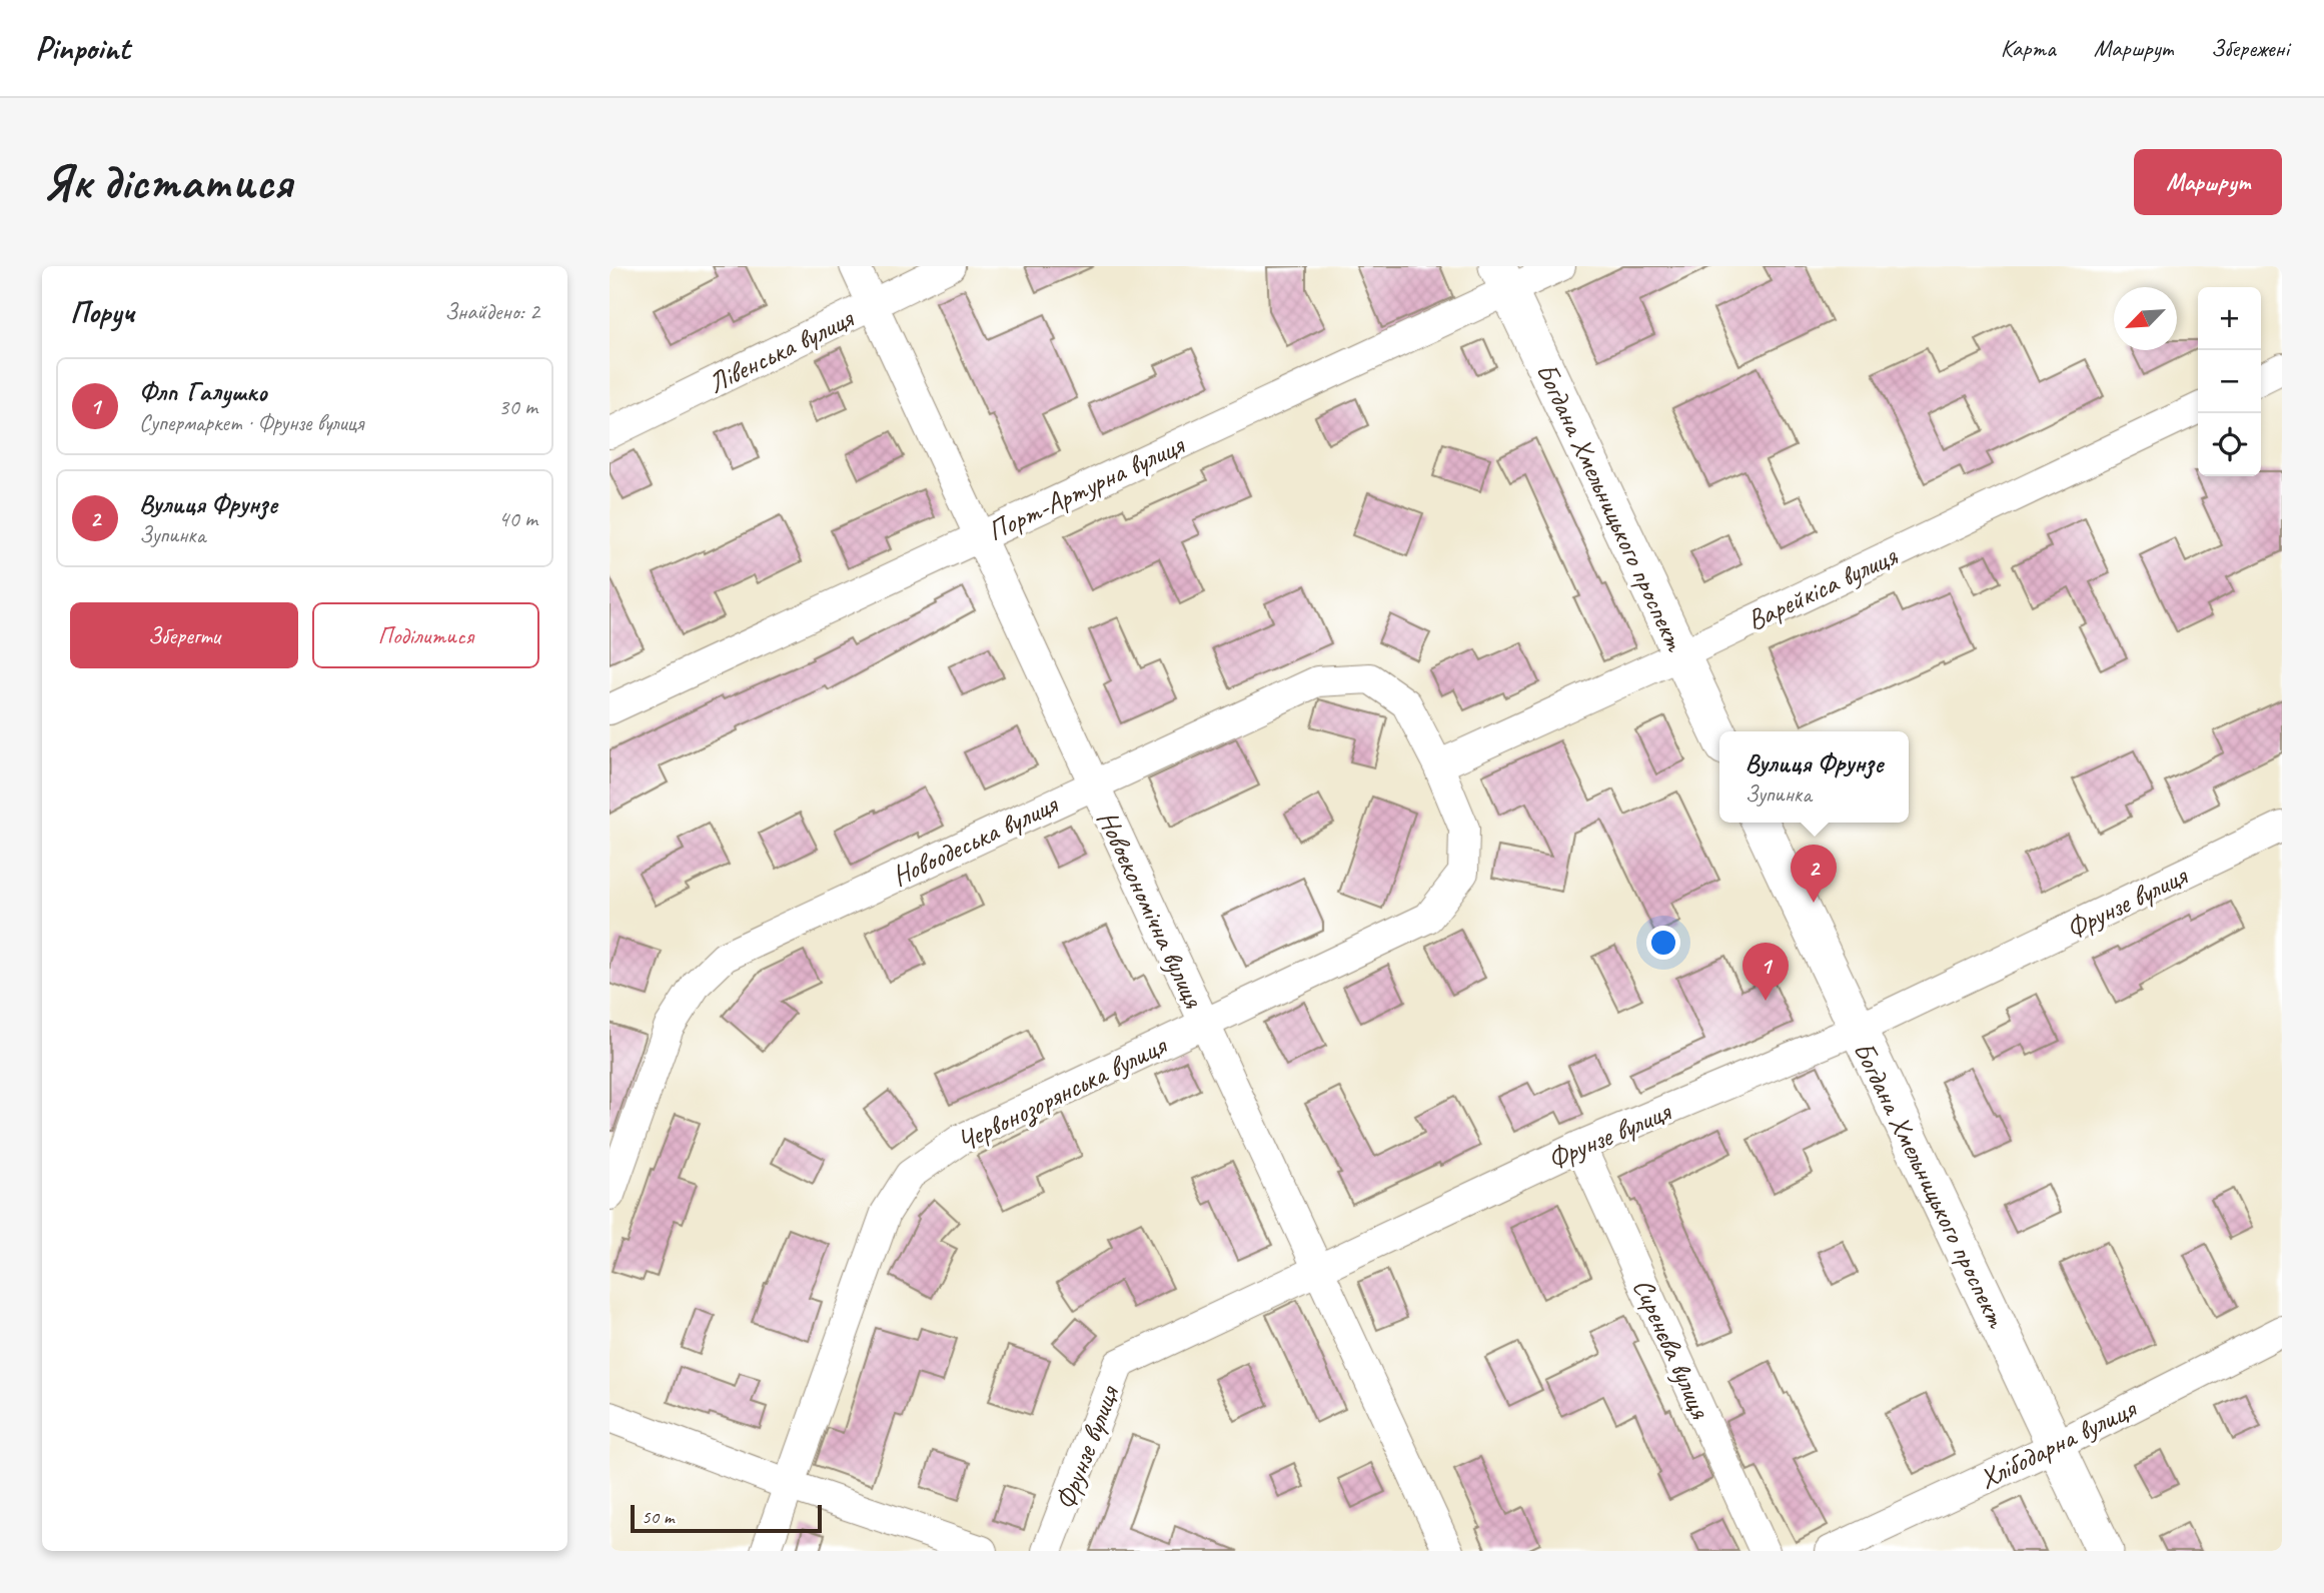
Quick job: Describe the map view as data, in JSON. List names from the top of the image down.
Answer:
{
  "streets": {
    "main road": ["Богдана Хмельницького проспект"],
    "street": [
      "Лівенська вулиця",
      "Порт-Артурна вулиця",
      "Варейкіса вулиця",
      "Новоодеська вулиця",
      "Фрунзе вулиця",
      "Новоекономічна вулиця",
      "Червонозорянська вулиця",
      "Сиренєва вулиця",
      "Хлібодарна вулиця"
    ]
  },
  "crossings": [
    ["Лівенська вулиця", "Новоекономічна вулиця"],
    ["Порт-Артурна вулиця", "Богдана Хмельницького проспект"],
    ["Порт-Артурна вулиця", "Новоекономічна вулиця"],
    ["Богдана Хмельницького проспект", "Варейкіса вулиця"],
    ["Богдана Хмельницького проспект", "Фрунзе вулиця"],
    ["Богдана Хмельницького проспект", "Хлібодарна вулиця"],
    ["Варейкіса вулиця", "Новоодеська вулиця"],
    ["Варейкіса вулиця", "Червонозорянська вулиця"],
    ["Новоодеська вулиця", "Новоекономічна вулиця"],
    ["Новоодеська вулиця", "Червонозорянська вулиця"],
    ["Фрунзе вулиця", "Новоекономічна вулиця"],
    ["Фрунзе вулиця", "Сиренєва вулиця"],
    ["Новоекономічна вулиця", "Червонозорянська вулиця"]
  ],
  "scale_bar": "50 m",
  "north": "bottom left",
  "page": {
    "header": "Pinpoint",
    "nav": ["Карта", "Маршрут", "Збережені"],
    "buttons": [
      "Маршрут",
      ["Зберегти", "Поділитися"]
    ],
    "title": "Як дістатися",
    "heading": ["Поруч", "Знайдено: 2"],
    "map_buttons": ["+", "−"],
    "list": [
      {
        "mark": "1",
        "name": "Флп Галушко",
        "note": "Супермаркет · Фрунзе вулиця",
        "value": "30 m"
      },
      {
        "mark": "2",
        "name": "Вулиця Фрунзе",
        "note": "Зупинка",
        "value": "40 m"
      }
    ],
    "popup": ["Вулиця Фрунзе", "Зупинка"],
    "pins": ["2", "1"],
    "scale": "50 m"
  }
}
